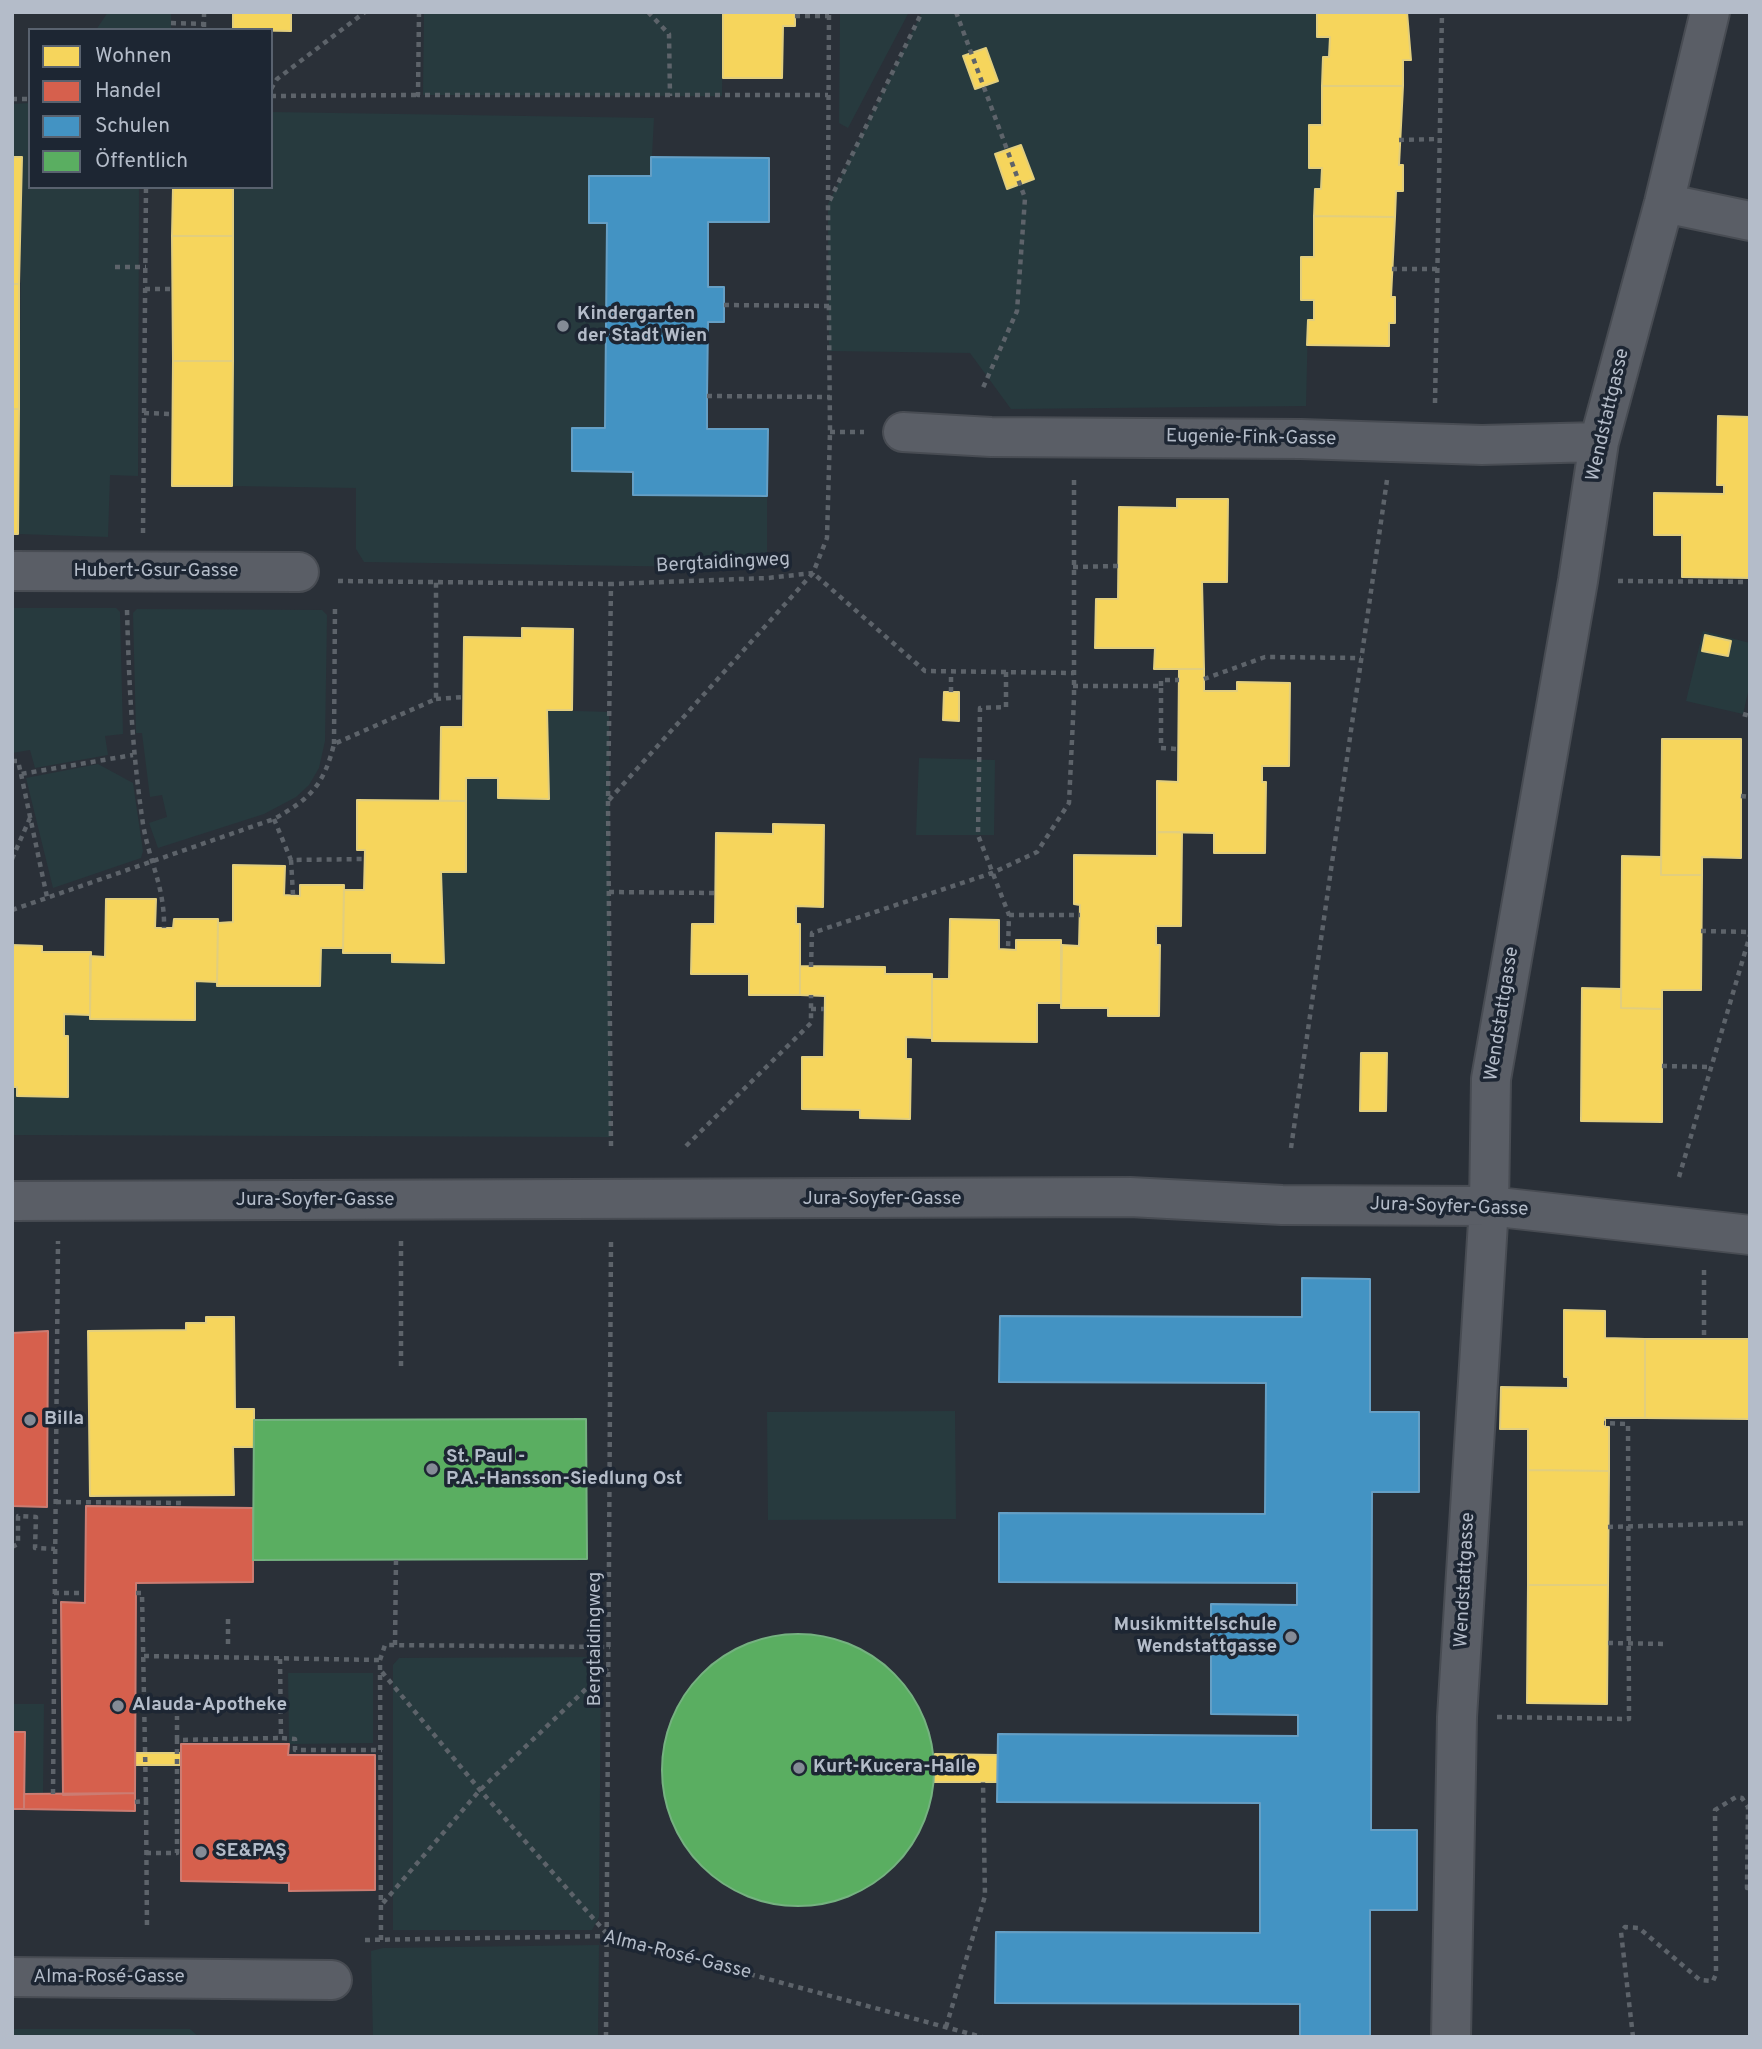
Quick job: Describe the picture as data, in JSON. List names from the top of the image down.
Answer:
{
  "streets": {
    "street": [
      "Wendstattgasse",
      "Eugenie-Fink-Gasse",
      "Hubert-Gsur-Gasse",
      "Jura-Soyfer-Gasse",
      "Alma-Rosé-Gasse"
    ],
    "path": ["Bergtaidingweg"]
  },
  "crossings": [
    ["Wendstattgasse", "Eugenie-Fink-Gasse"],
    ["Wendstattgasse", "Jura-Soyfer-Gasse"],
    ["Bergtaidingweg", "Hubert-Gsur-Gasse"],
    ["Bergtaidingweg", "Alma-Rosé-Gasse"]
  ],
  "places": [
    "Kindergarten der Stadt Wien",
    "Billa",
    "St. Paul - P.A.-Hansson-Siedlung Ost",
    "Musikmittelschule Wendstattgasse",
    "Alauda-Apotheke",
    "Kurt-Kucera-Halle",
    "SE&PAŞ"
  ],
  "legend": [
    "Wohnen",
    "Handel",
    "Schulen",
    "Öffentlich"
  ]
}
